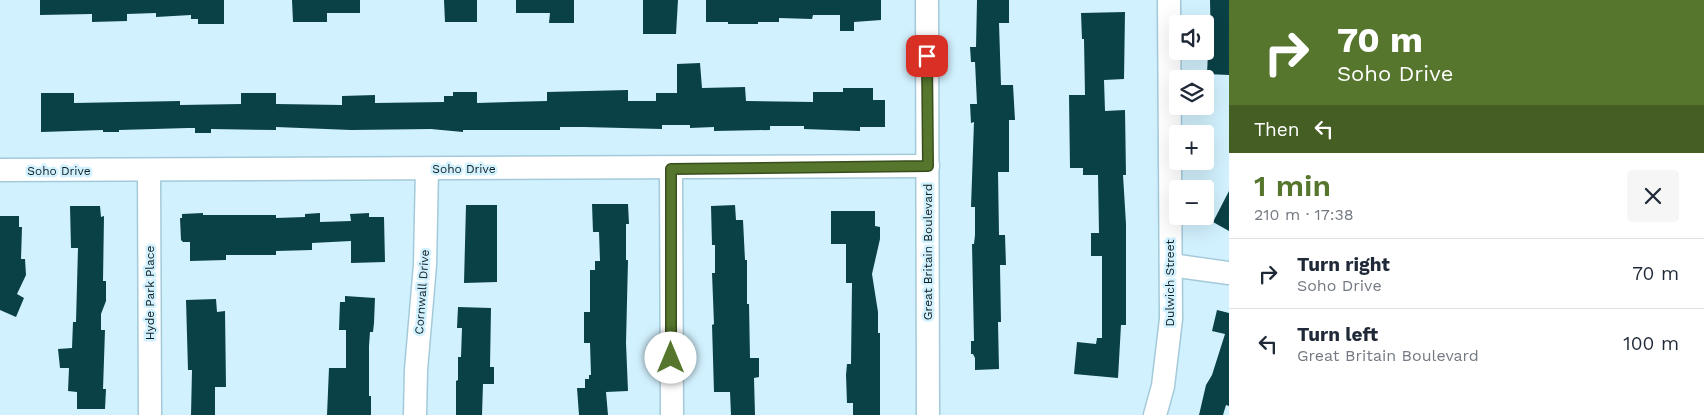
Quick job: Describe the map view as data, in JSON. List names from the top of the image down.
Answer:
{
  "streets": {
    "street": [
      "Soho Drive",
      "Great Britain Boulevard",
      "Dulwich Street",
      "Cornwall Drive",
      "Hyde Park Place"
    ]
  },
  "crossings": [
    ["Soho Drive", "Great Britain Boulevard"],
    ["Soho Drive", "Cornwall Drive"],
    ["Soho Drive", "Hyde Park Place"]
  ],
  "page": {
    "turn": ["70 m", "Soho Drive"],
    "map_buttons": ["+", "−"],
    "then": "Then",
    "heading": ["1 min", "210 m · 17:38"],
    "list": [
      {
        "name": "Turn right",
        "note": "Soho Drive",
        "value": "70 m"
      },
      {
        "name": "Turn left",
        "note": "Great Britain Boulevard",
        "value": "100 m"
      }
    ]
  }
}
